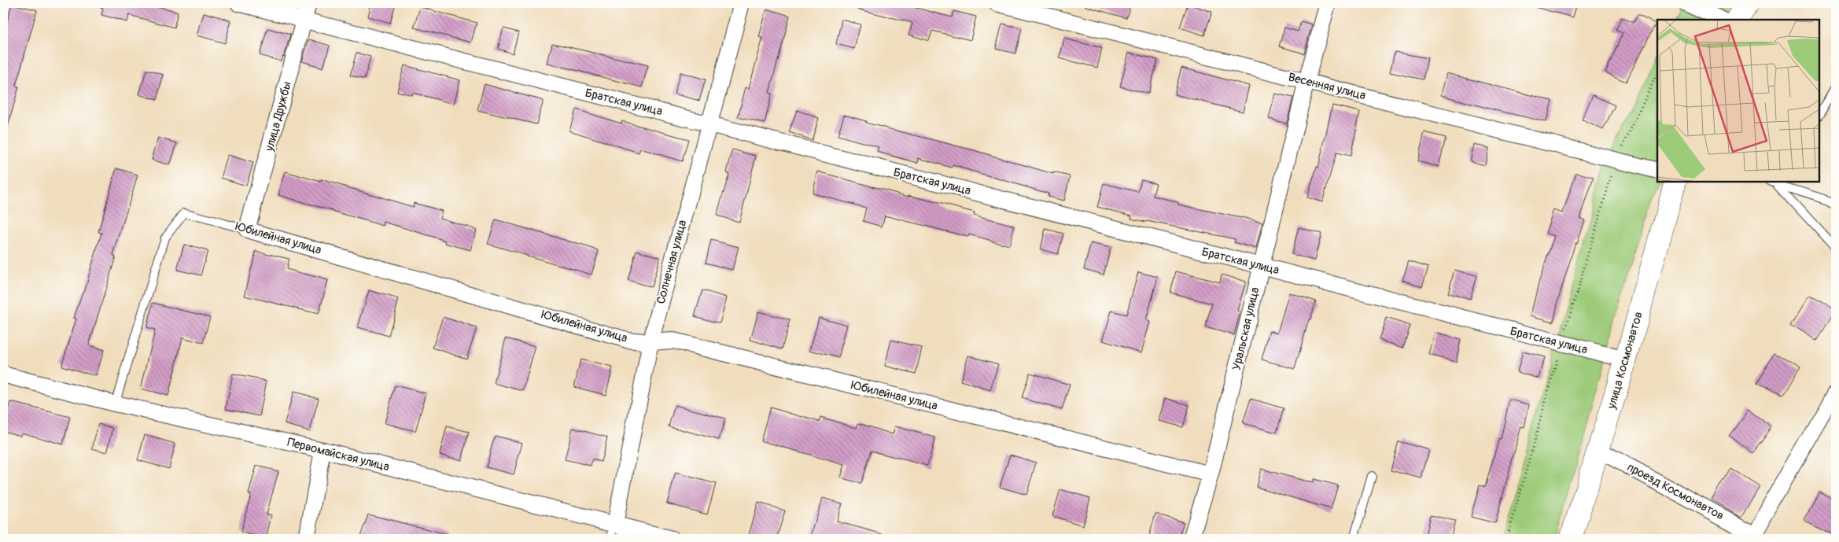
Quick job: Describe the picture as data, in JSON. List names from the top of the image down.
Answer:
{
  "streets": {
    "main road": ["улица Космонавтов"],
    "street": [
      "Весенняя улица",
      "Братская улица",
      "улица Дружбы",
      "Юбилейная улица",
      "Солнечная улица",
      "Уральская улица",
      "Первомайская улица",
      "проезд Космонавтов"
    ]
  },
  "crossings": [
    ["Весенняя улица", "Уральская улица"],
    ["Братская улица", "улица Дружбы"],
    ["Братская улица", "Солнечная улица"],
    ["Братская улица", "Уральская улица"],
    ["Братская улица", "улица Космонавтов"],
    ["улица Дружбы", "Юбилейная улица"],
    ["Юбилейная улица", "Солнечная улица"],
    ["Юбилейная улица", "Уральская улица"],
    ["Юбилейная улица", "Первомайская улица"],
    ["Солнечная улица", "Первомайская улица"],
    ["улица Космонавтов", "проезд Космонавтов"]
  ]
}
